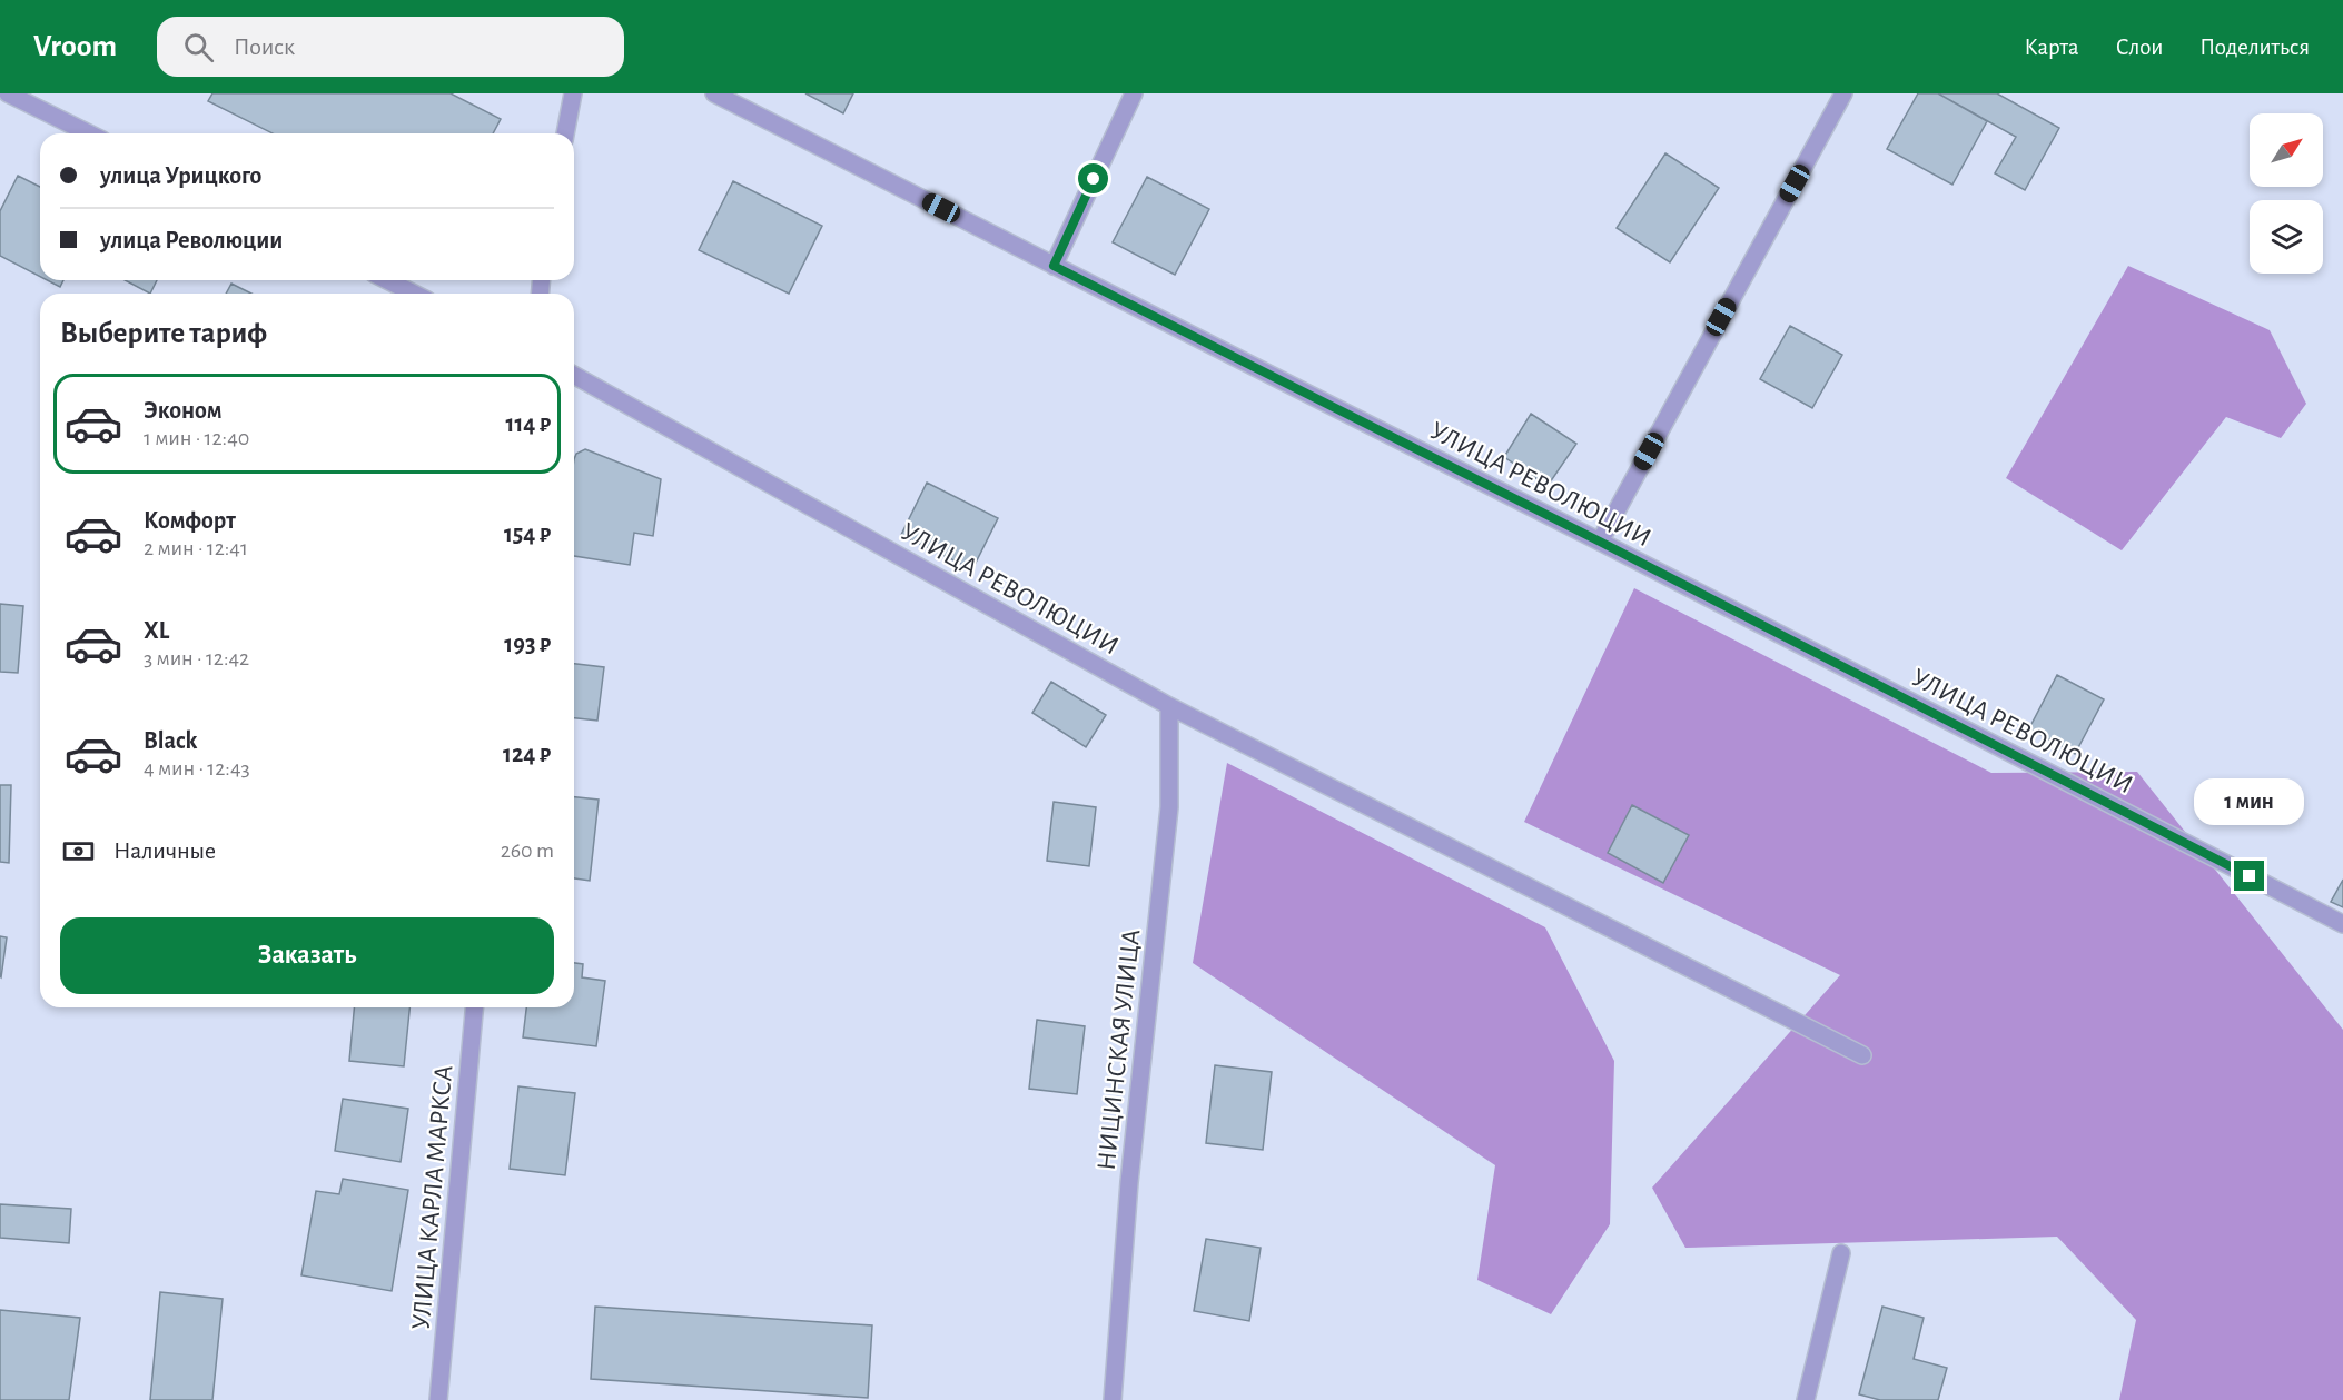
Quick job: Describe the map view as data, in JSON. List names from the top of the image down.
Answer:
{
  "streets": {
    "street": ["УЛИЦА РЕВОЛЮЦИИ", "НИЦИНСКАЯ УЛИЦА", "УЛИЦА КАРЛА МАРКСА"]
  },
  "crossings": [
    ["УЛИЦА РЕВОЛЮЦИИ", "НИЦИНСКАЯ УЛИЦА"]
  ],
  "north": "top right",
  "page": {
    "header": "Vroom",
    "search": "Поиск",
    "nav": ["Карта", "Слои", "Поделиться"],
    "banner": ["улица Урицкого", "улица Революции"],
    "heading": "Выберите тариф",
    "list": [
      {
        "name": "Эконом",
        "note": "1 мин · 12:40",
        "value": "114 ₽"
      },
      {
        "name": "Комфорт",
        "note": "2 мин · 12:41",
        "value": "154 ₽"
      },
      {
        "name": "XL",
        "note": "3 мин · 12:42",
        "value": "193 ₽"
      },
      {
        "name": "Black",
        "note": "4 мин · 12:43",
        "value": "124 ₽"
      }
    ],
    "bubble": "1 мин",
    "pay": ["Наличные", "260 m"],
    "buttons": "Заказать"
  }
}
